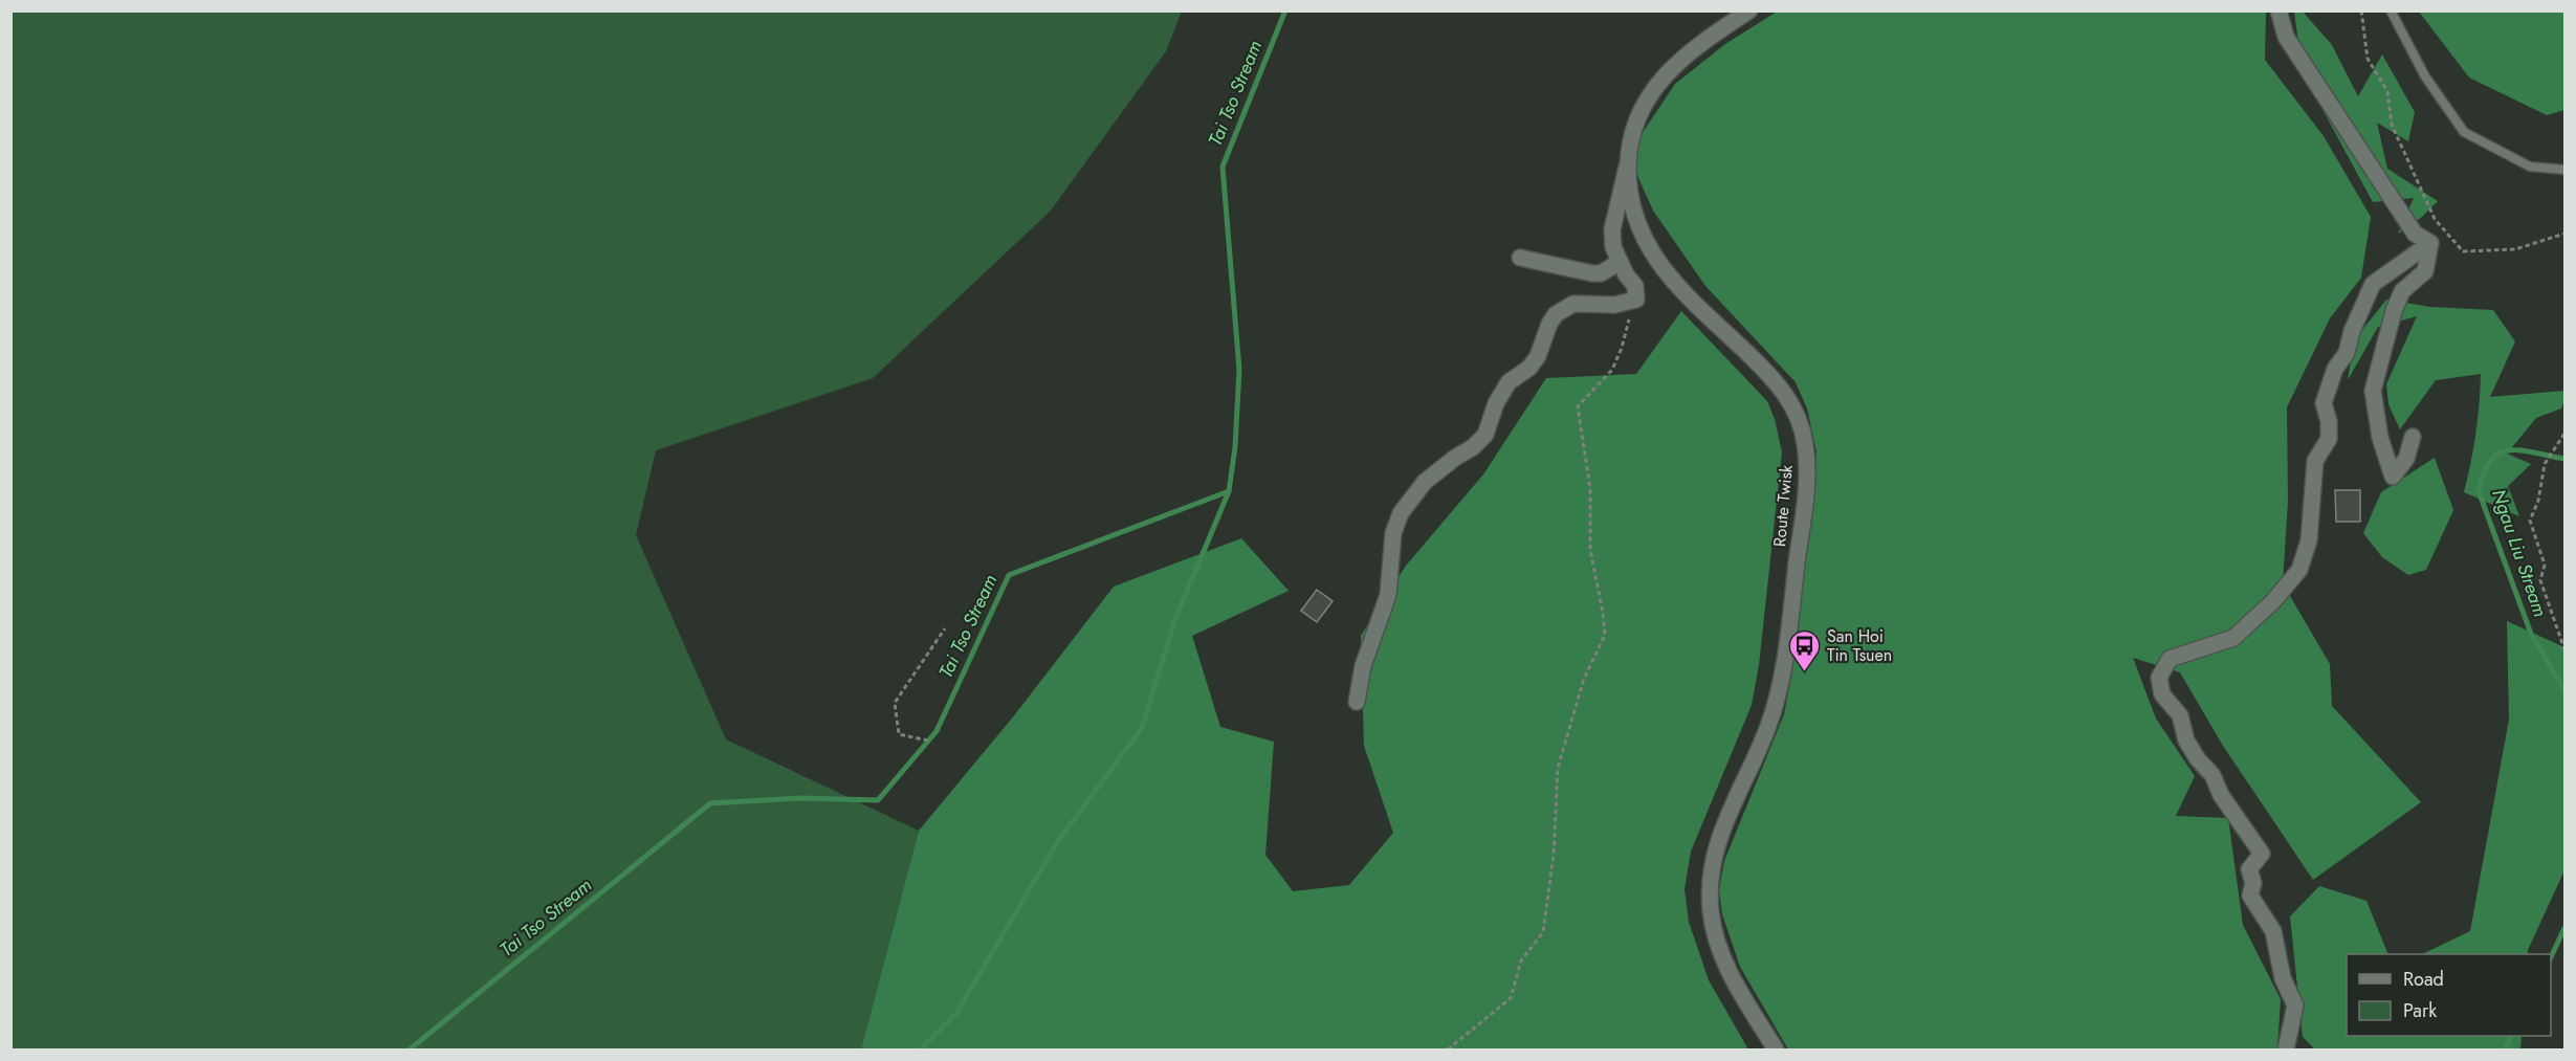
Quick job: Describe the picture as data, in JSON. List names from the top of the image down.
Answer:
{
  "streets": {
    "street": ["Route Twisk"]
  },
  "water": ["Tai Tso Stream", "Ngau Liu Stream"],
  "places": {
    "bus stop": ["San Hoi Tin Tsuen"]
  },
  "legend": ["Road", "Park"]
}
